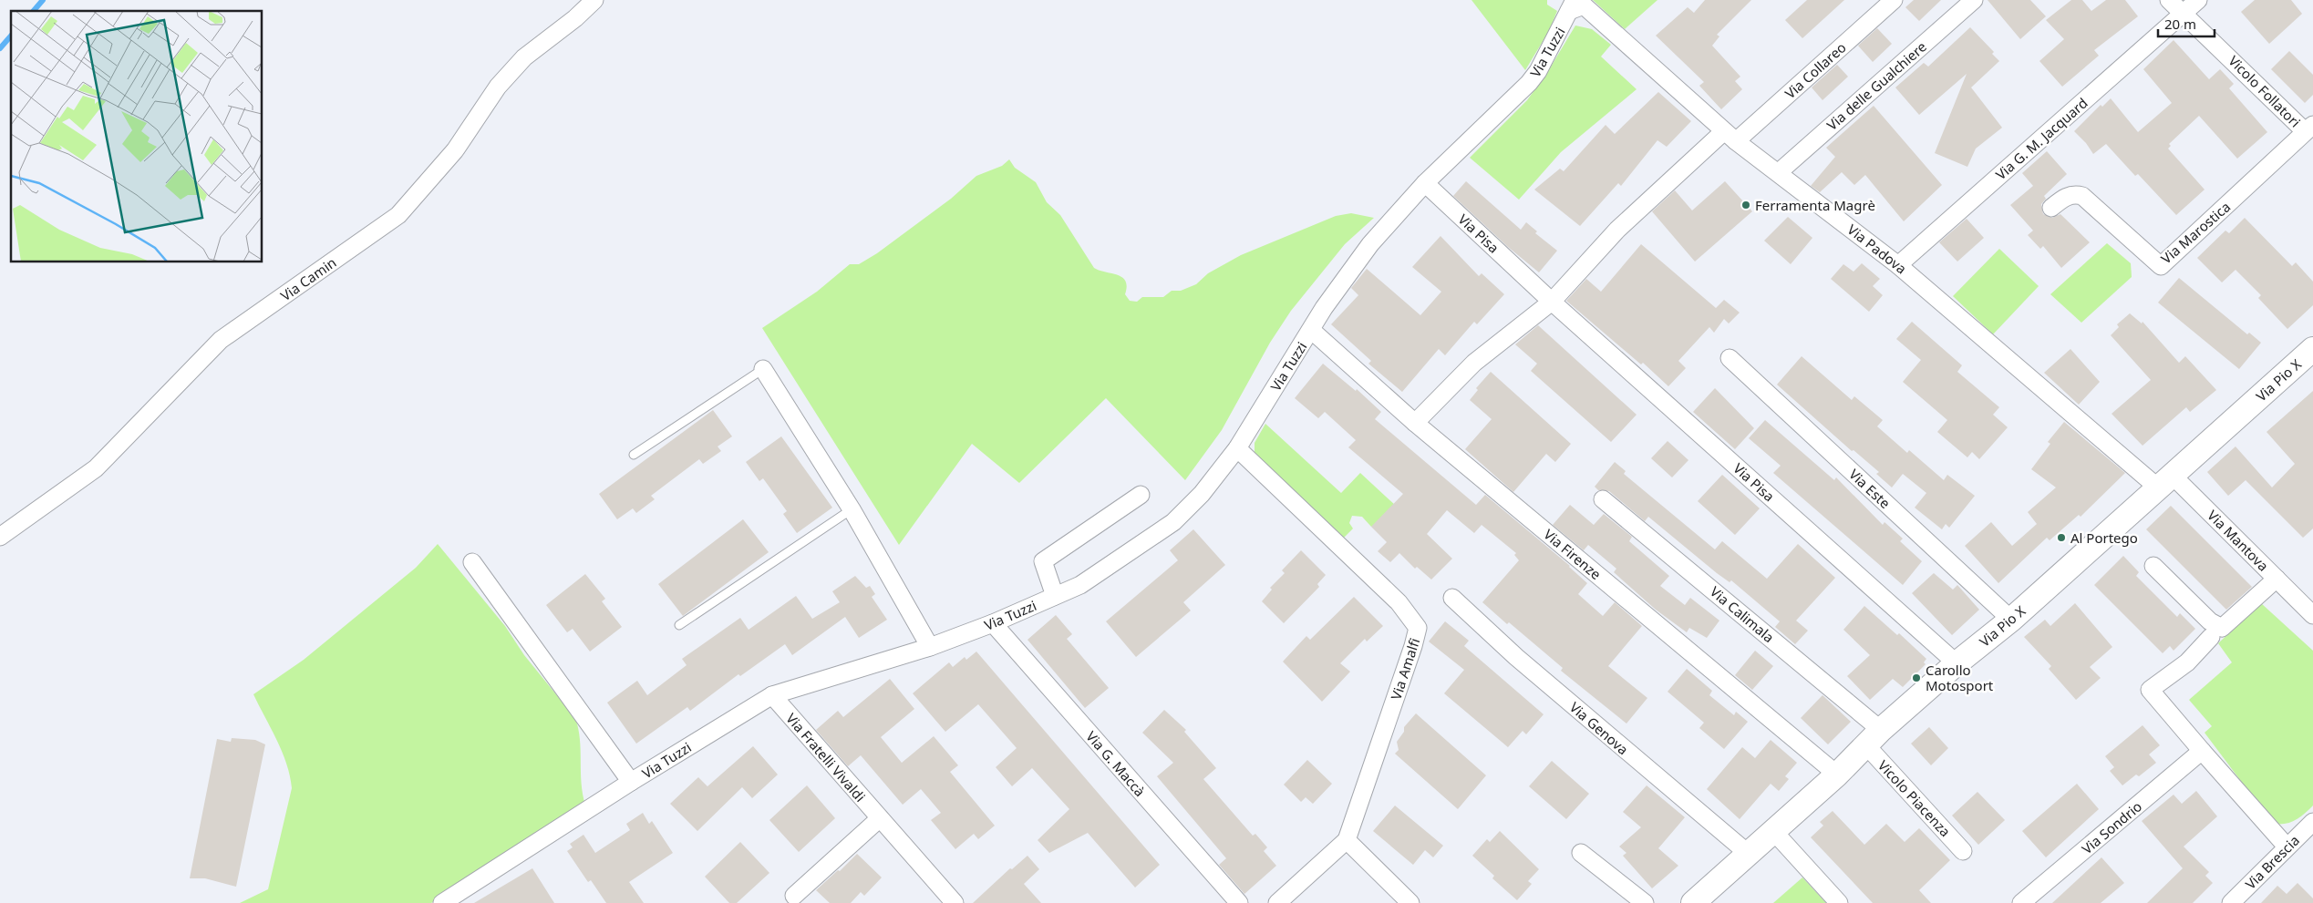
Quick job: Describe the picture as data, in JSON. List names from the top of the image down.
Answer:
{
  "streets": {
    "street": [
      "Via Tuzzi",
      "Via Collareo",
      "Via delle Gualchiere",
      "Vicolo Follatori",
      "Via G. M. Jacquard",
      "Via Marostica",
      "Via Pisa",
      "Via Padova",
      "Via Camin",
      "Via Pio X",
      "Via Este",
      "Via Mantova",
      "Via Firenze",
      "Via Calimala",
      "Via Amalfi",
      "Via Genova",
      "Via Fratelli Vivaldi",
      "Via G. Maccà",
      "Vicolo Piacenza",
      "Via Sondrio",
      "Via Brescia"
    ]
  },
  "crossings": [
    ["Via Tuzzi", "Via Pisa"],
    ["Via Tuzzi", "Via Padova"],
    ["Via Tuzzi", "Via Firenze"],
    ["Via Tuzzi", "Via Amalfi"],
    ["Via Tuzzi", "Via Fratelli Vivaldi"],
    ["Via Tuzzi", "Via G. Maccà"],
    ["Via Collareo", "Via Padova"],
    ["Via delle Gualchiere", "Via Padova"],
    ["Vicolo Follatori", "Via G. M. Jacquard"],
    ["Vicolo Follatori", "Via Marostica"],
    ["Via G. M. Jacquard", "Via Padova"],
    ["Via Pisa", "Via Pio X"],
    ["Via Padova", "Via Pio X"],
    ["Via Padova", "Via Mantova"],
    ["Via Pio X", "Via Este"],
    ["Via Pio X", "Via Mantova"],
    ["Via Pio X", "Via Firenze"],
    ["Via Pio X", "Via Calimala"],
    ["Via Pio X", "Via Genova"],
    ["Via Pio X", "Vicolo Piacenza"],
    ["Via Calimala", "Vicolo Piacenza"]
  ],
  "places": ["Ferramenta Magrè", "Al Portego", "Carollo Motosport"],
  "scale_bar": "20 m"
}
